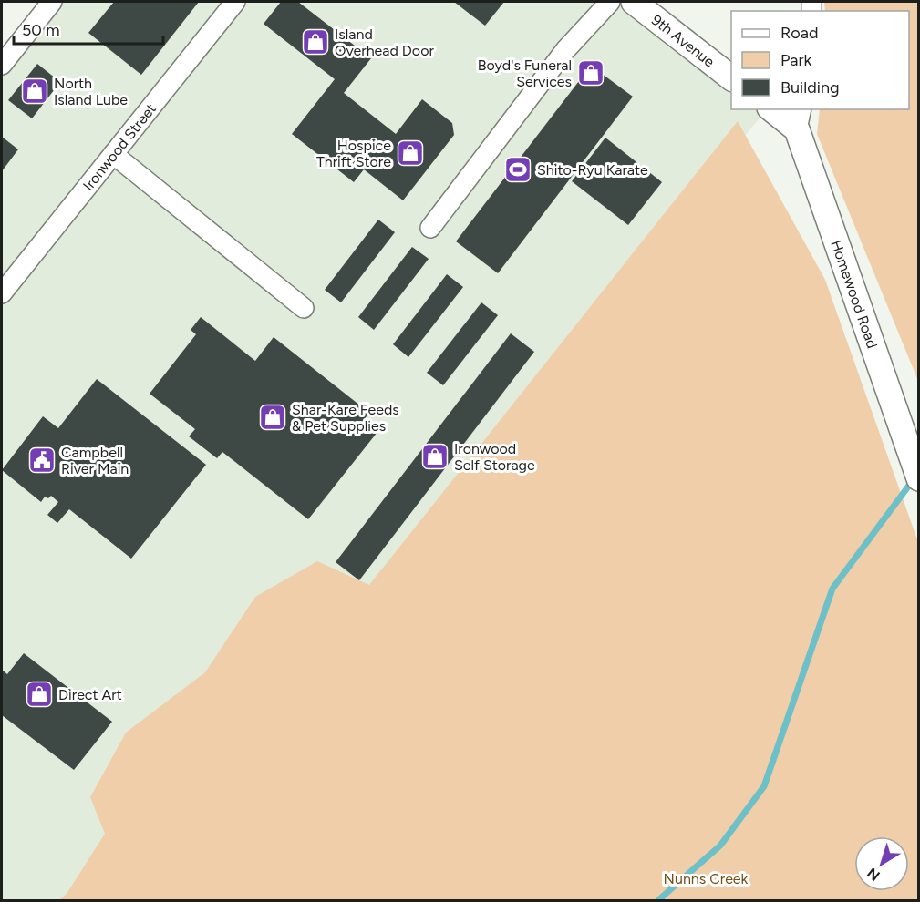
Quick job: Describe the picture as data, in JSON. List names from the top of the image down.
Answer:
{
  "streets": {
    "main road": ["9th Avenue", "Homewood Road"],
    "street": ["Ironwood Street"]
  },
  "parks": ["Nunns Creek"],
  "places": {
    "shop": [
      "Island Overhead Door",
      "Boyd's Funeral Services",
      "North Island Lube",
      "Hospice Thrift Store",
      "Shar-Kare Feeds & Pet Supplies",
      "Ironwood Self Storage",
      "Direct Art"
    ],
    "sports": ["Shito-Ryu Karate"],
    "public building": ["Campbell River Main"]
  },
  "legend": ["Road", "Park", "Building"],
  "scale_bar": "50 m",
  "north": "bottom left"
}
